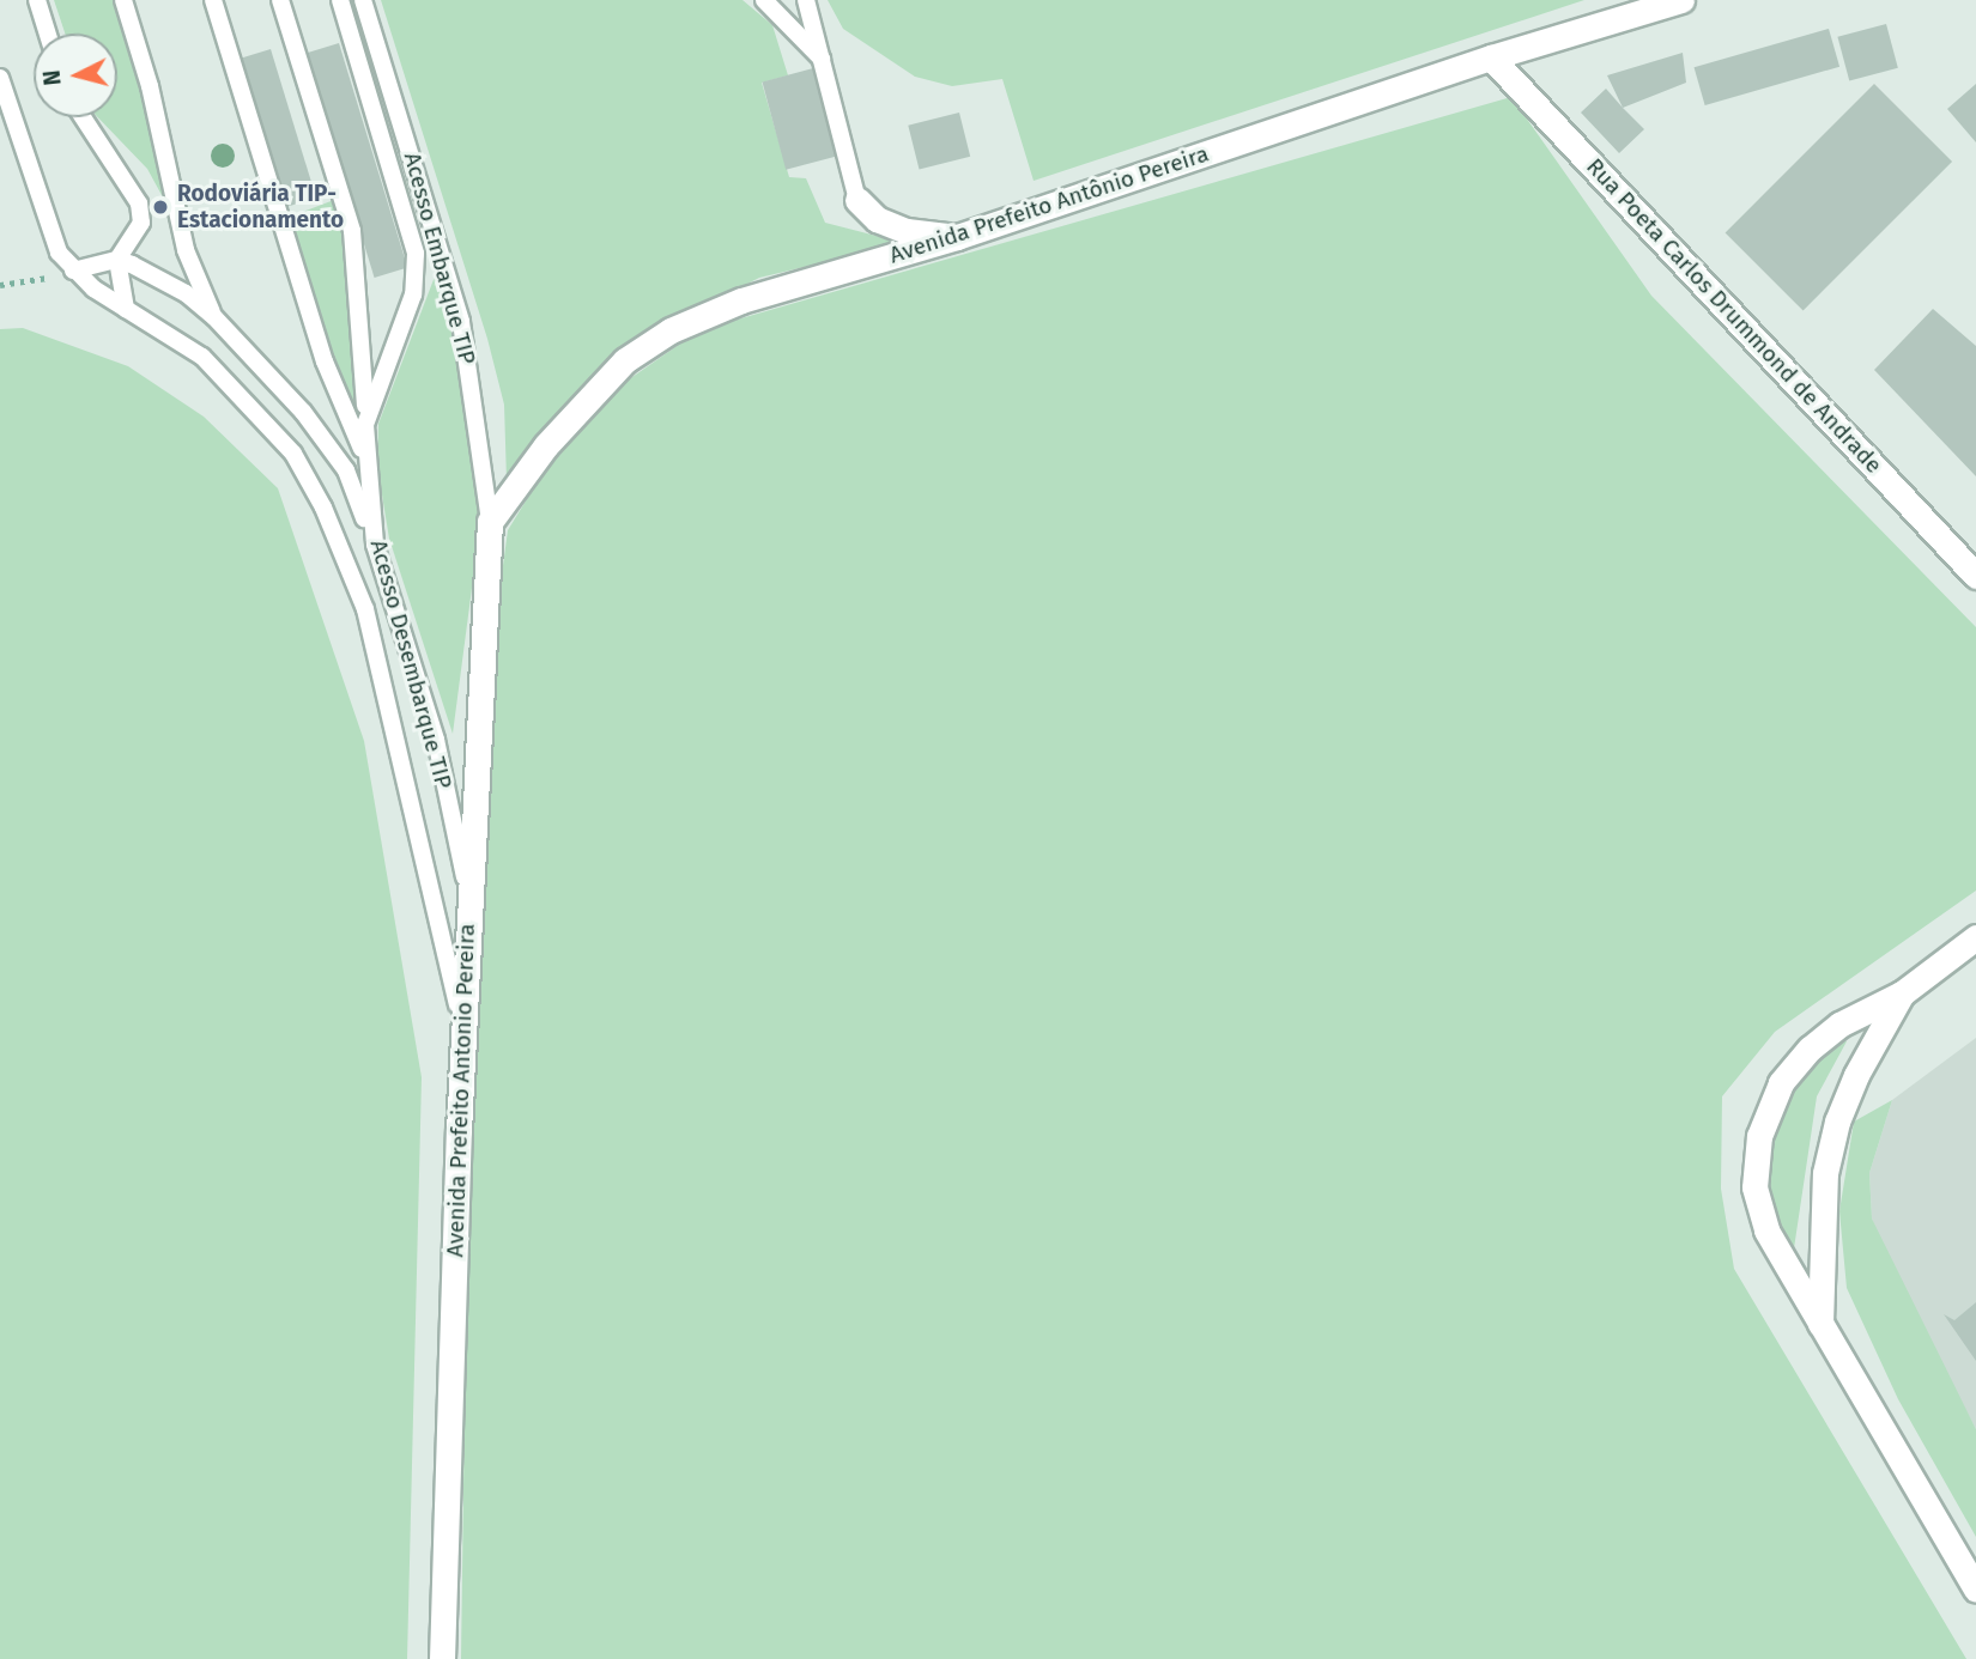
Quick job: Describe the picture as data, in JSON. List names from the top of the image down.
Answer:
{
  "streets": {
    "street": ["Avenida Prefeito Antônio Pereira", "Rua Poeta Carlos Drummond de Andrade", "Avenida Prefeito Antonio Pereira"],
    "lane": ["Acesso Embarque TIP", "Acesso Desembarque TIP"]
  },
  "crossings": [
    ["Avenida Prefeito Antônio Pereira", "Acesso Embarque TIP"],
    ["Avenida Prefeito Antônio Pereira", "Rua Poeta Carlos Drummond de Andrade"],
    ["Avenida Prefeito Antônio Pereira", "Avenida Prefeito Antonio Pereira"],
    ["Acesso Embarque TIP", "Avenida Prefeito Antonio Pereira"],
    ["Acesso Desembarque TIP", "Avenida Prefeito Antonio Pereira"]
  ],
  "places": ["Rodoviária TIP- Estacionamento"],
  "north": "left"
}
